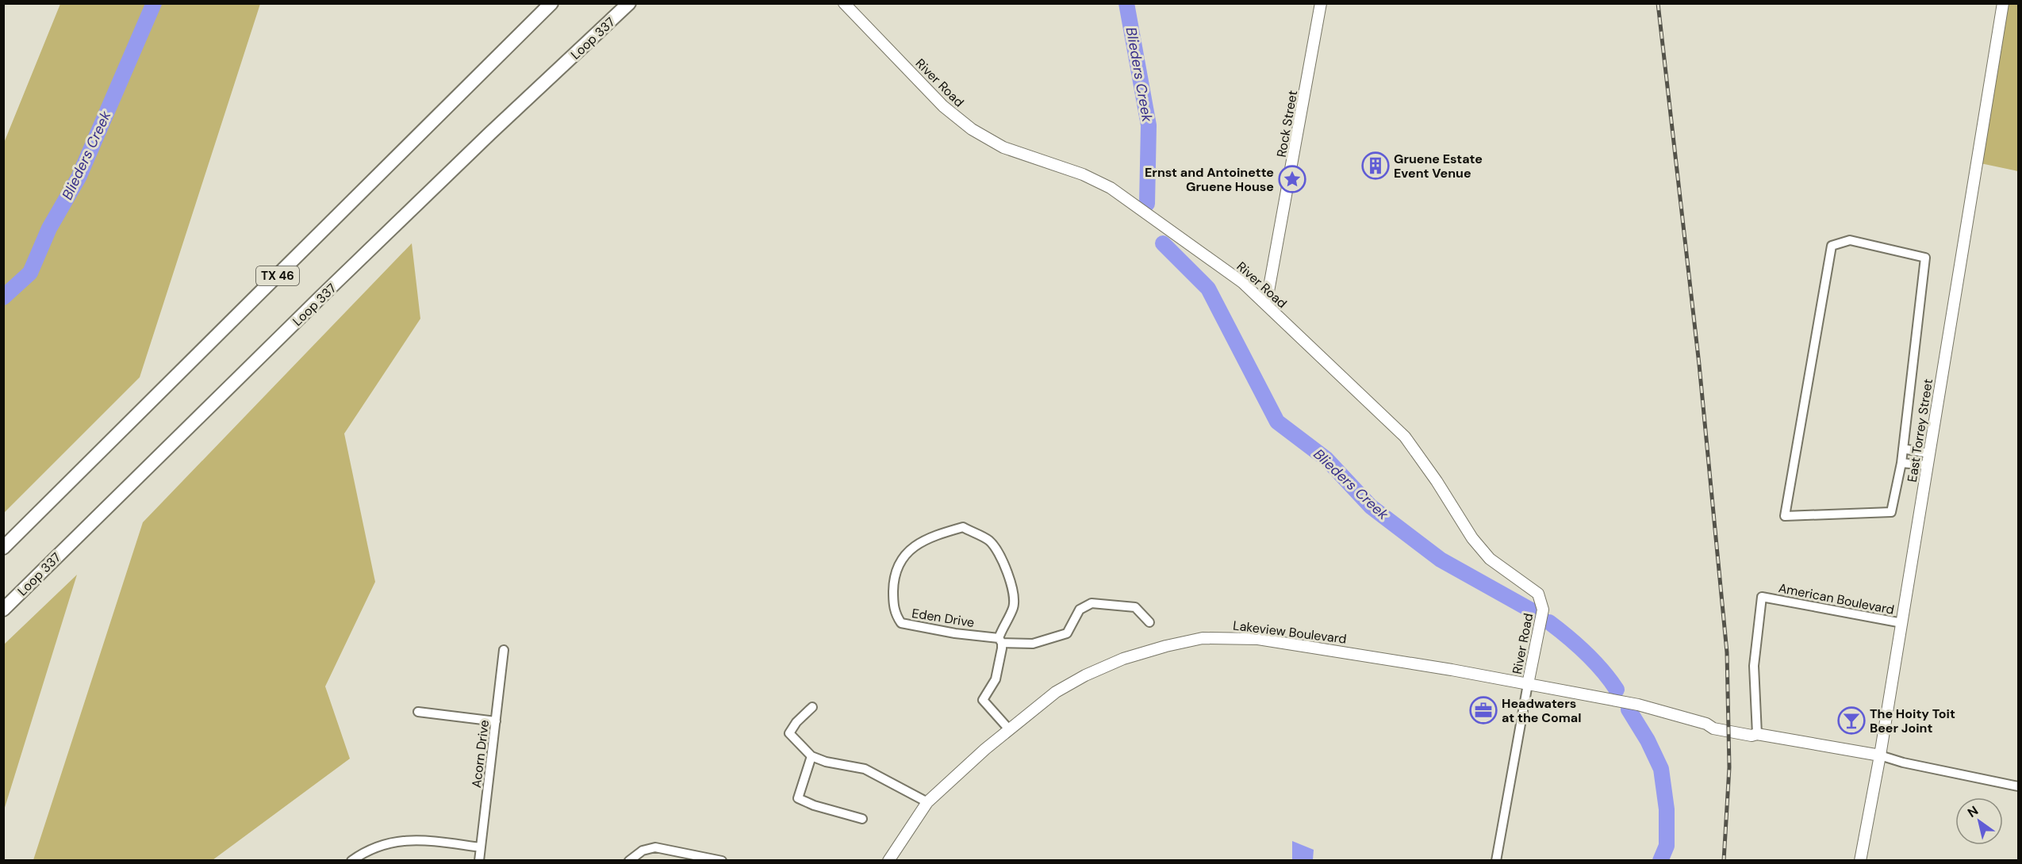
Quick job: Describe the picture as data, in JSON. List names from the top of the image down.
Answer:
{
  "streets": {
    "main road": ["Loop 337", "TX 46"],
    "street": [
      "River Road",
      "Rock Street",
      "East Torrey Street",
      "American Boulevard",
      "Eden Drive",
      "Lakeview Boulevard",
      "Acorn Drive"
    ]
  },
  "crossings": [
    ["River Road", "Rock Street"],
    ["River Road", "Lakeview Boulevard"],
    ["East Torrey Street", "American Boulevard"],
    ["East Torrey Street", "Lakeview Boulevard"],
    ["American Boulevard", "Lakeview Boulevard"],
    ["Eden Drive", "Lakeview Boulevard"]
  ],
  "water": ["Blieders Creek"],
  "places": {
    "building": ["Gruene Estate Event Venue"],
    "place": ["Ernst and Antoinette Gruene House"],
    "office": ["Headwaters at the Comal"],
    "bar": ["The Hoity Toit Beer Joint"]
  },
  "north": "top left"
}
